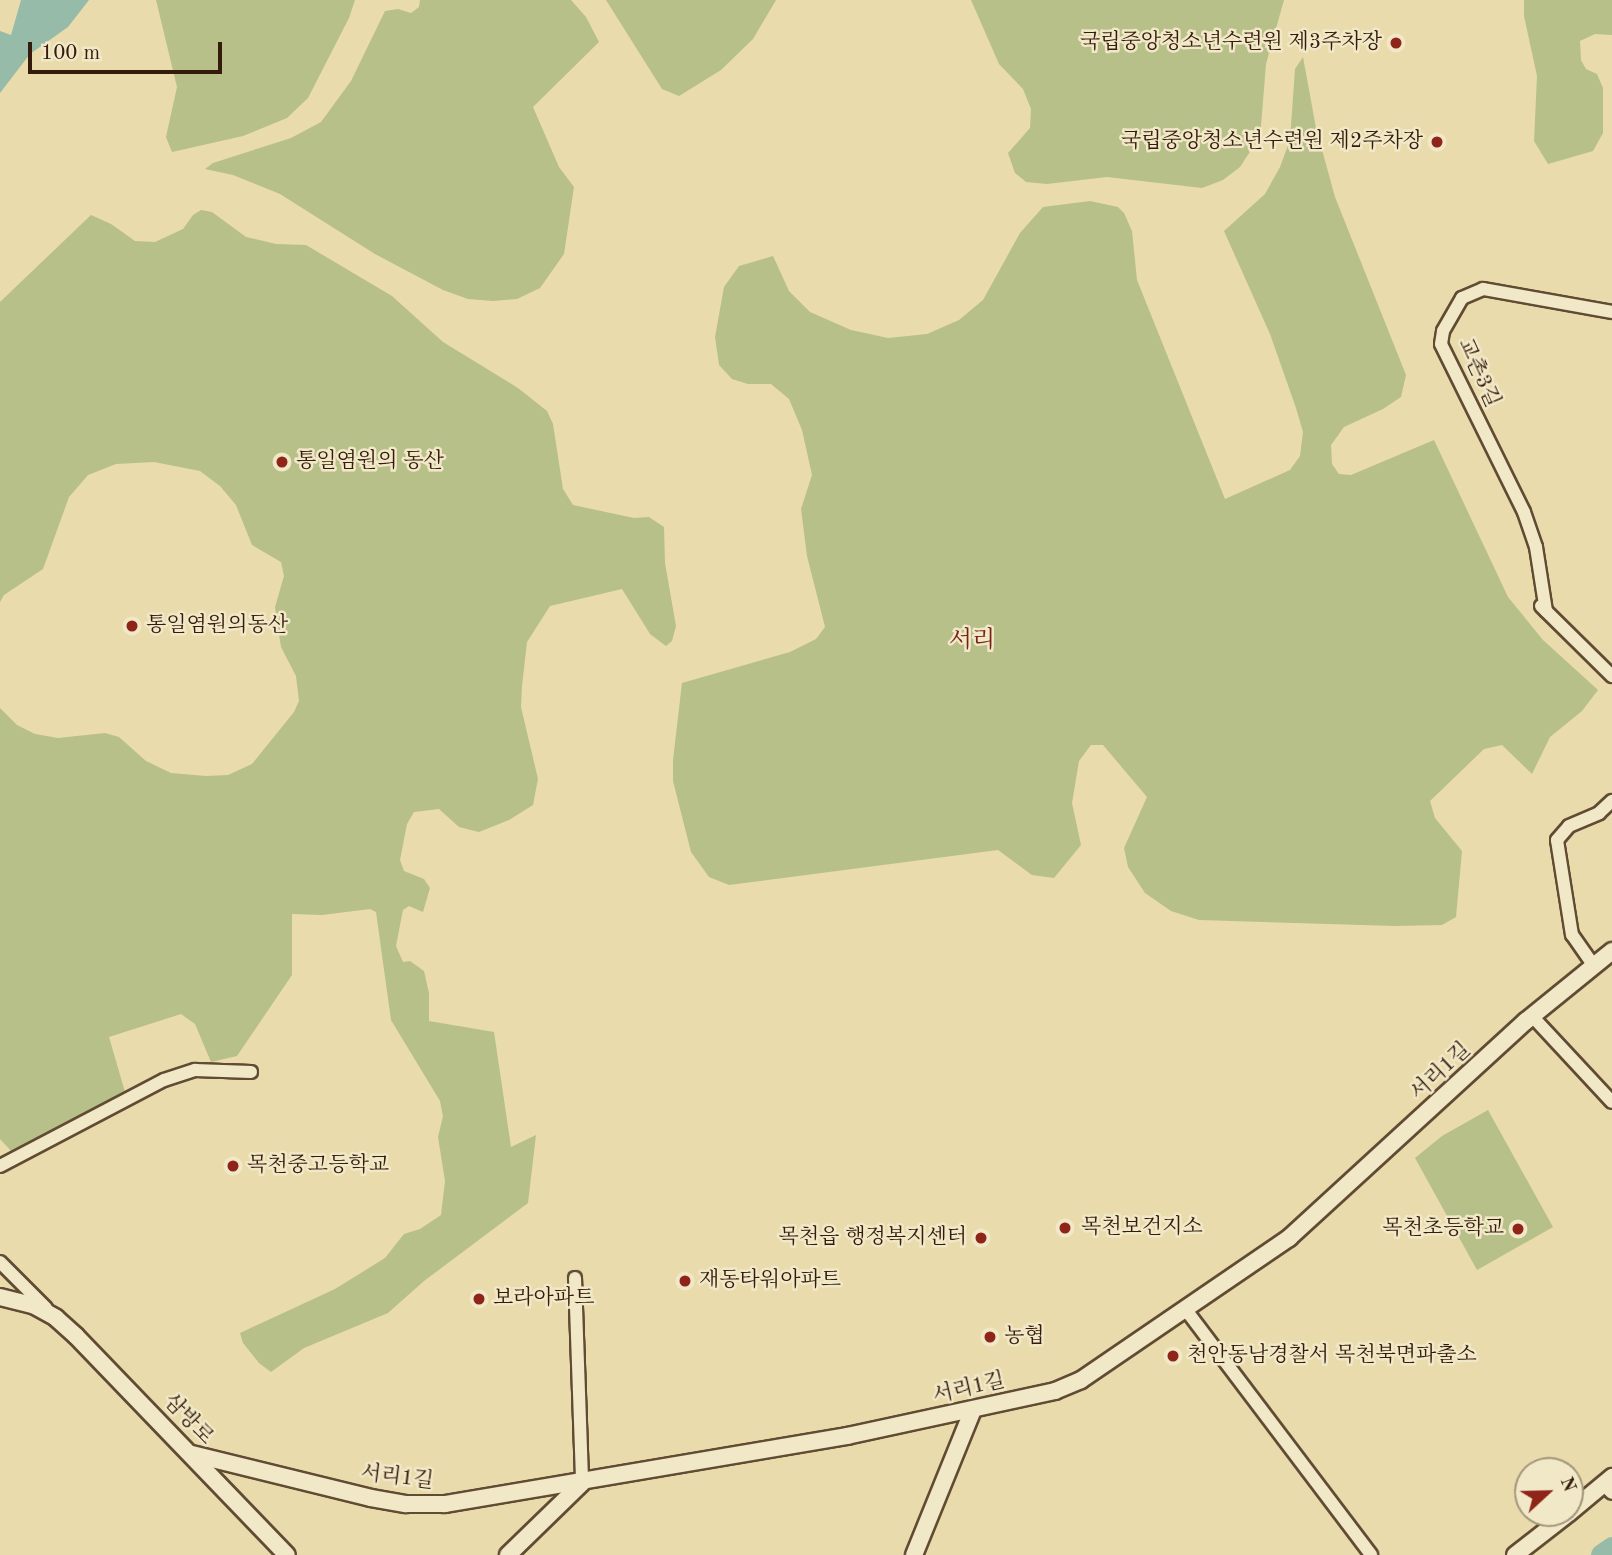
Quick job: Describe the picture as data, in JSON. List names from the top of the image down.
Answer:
{
  "streets": {
    "street": ["교촌3길", "서리1길", "삼방로"]
  },
  "crossings": [
    ["서리1길", "삼방로"]
  ],
  "districts": ["서리"],
  "places": [
    "국립중앙청소년수련원 제3주차장",
    "국립중앙청소년수련원 제2주차장",
    "통일염원의 동산",
    "통일염원의동산",
    "목천중고등학교",
    "목천보건지소",
    "목천초등학교",
    "목천읍 행정복지센터",
    "재동타워아파트",
    "보라아파트",
    "농협",
    "천안동남경찰서 목천북면파출소"
  ],
  "scale_bar": "100 m",
  "north": "right"
}
